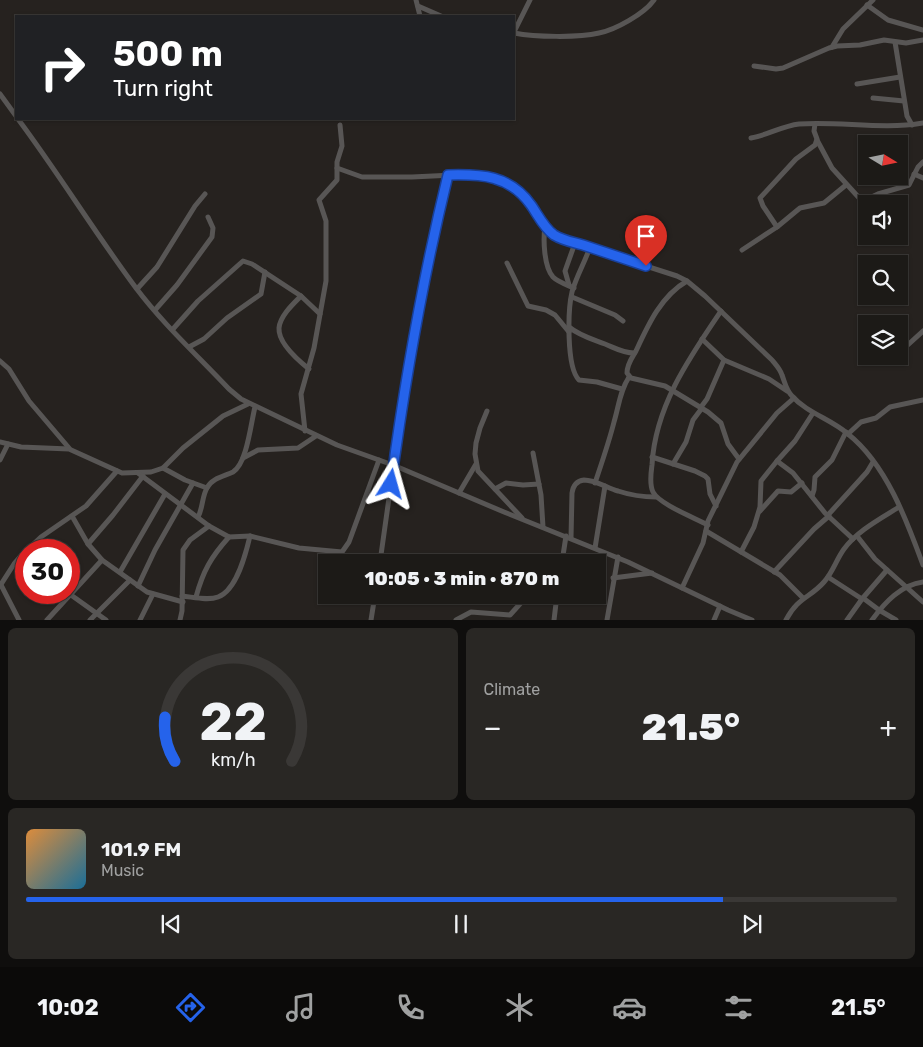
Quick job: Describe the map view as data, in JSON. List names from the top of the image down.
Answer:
{
  "north": "right",
  "page": {
    "turn": ["500 m", "Turn right"],
    "limit": "30",
    "trip": "10:05 · 3 min · 870 m",
    "tile": "Climate",
    "heat": ["−", "21.5°", "+"],
    "song": ["101.9 FM", "Music"],
    "tabs": ["10:02", "21.5°"],
    "gauge": ["22", "km/h"]
  }
}
